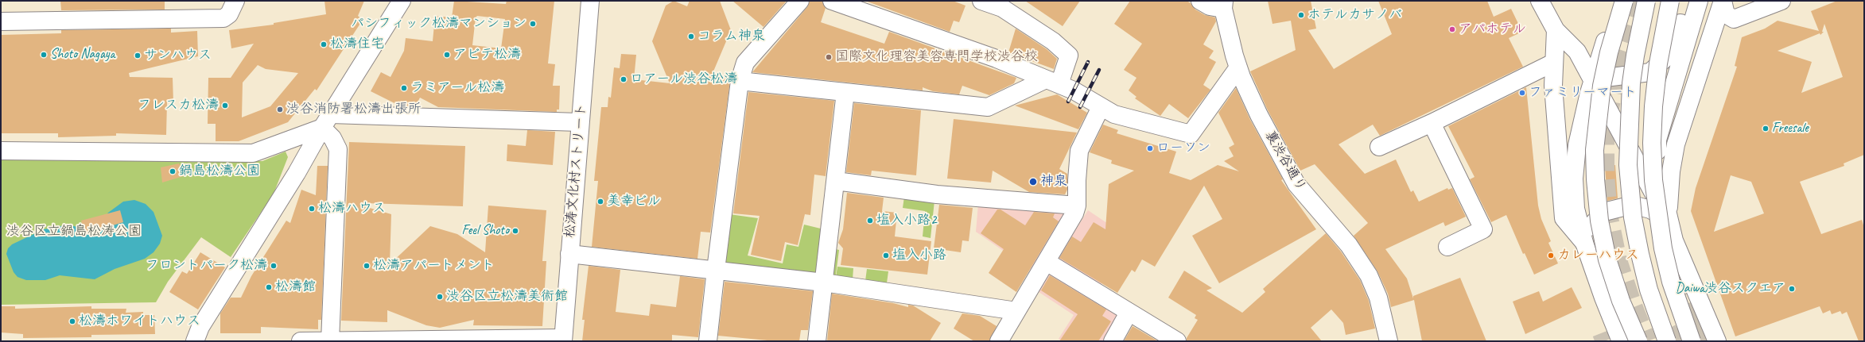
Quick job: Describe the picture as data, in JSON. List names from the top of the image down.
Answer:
{
  "streets": {
    "main road": ["裏渋谷通り", "松涛文化村ストリート"]
  },
  "parks": ["渋谷区立鍋島松涛公園"],
  "places": [
    "ホテルカサノバ",
    "パシフィック松濤マンション",
    "アパホテル",
    "コラム神泉",
    "松濤住宅",
    "Shoto Nagaya",
    "アビテ松濤",
    "サンハウス",
    "国際文化理容美容専門学校渋谷校",
    "ロアール渋谷松濤",
    "ラミアール松濤",
    "ファミリーマート",
    "フレスカ松濤",
    "渋谷消防署松濤出張所",
    "Freesale",
    "ローソン",
    "鍋島松濤公園",
    "神泉",
    "美幸ビル",
    "松濤ハウス",
    "塩入小路2",
    "Feel Shoto",
    "塩入小路",
    "カレーハウス",
    "フロントパーク松濤",
    "松濤アパートメント",
    "松濤館",
    "Daiwa渋谷スクエア",
    "渋谷区立松濤美術館",
    "松濤ホワイトハウス"
  ]
}
